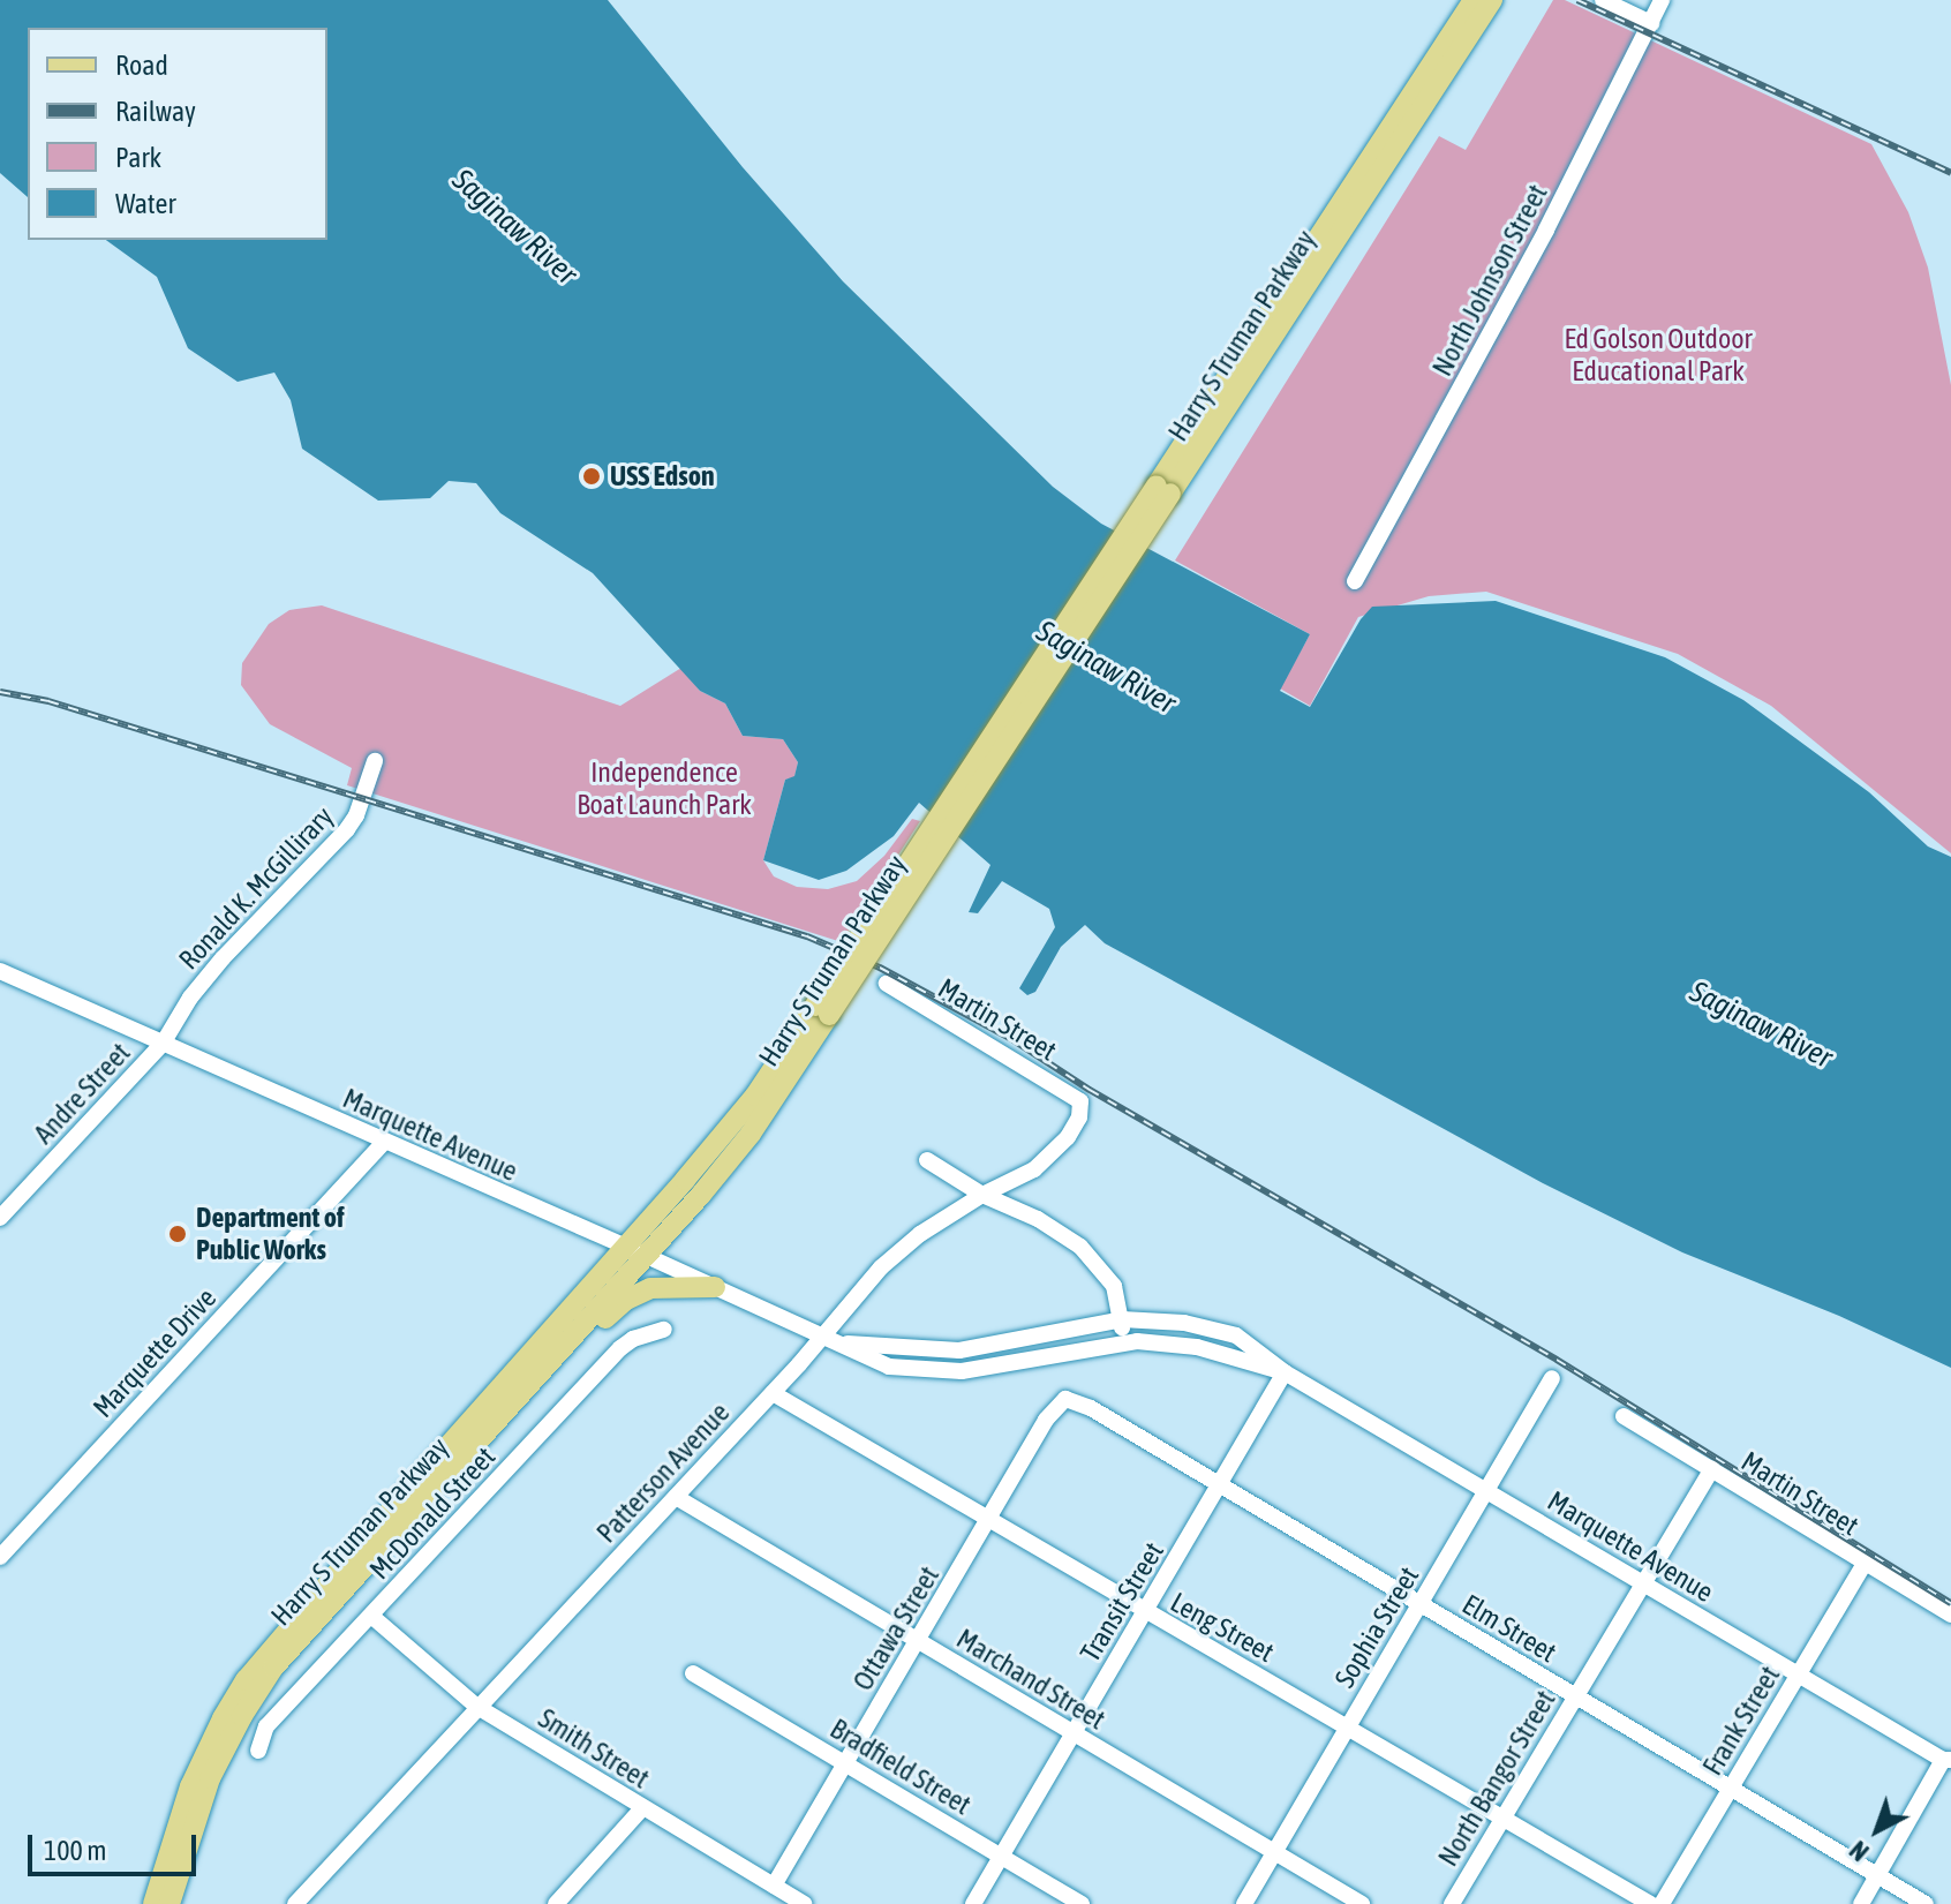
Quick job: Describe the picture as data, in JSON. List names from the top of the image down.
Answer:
{
  "streets": {
    "main road": ["Harry S Truman Parkway"],
    "street": [
      "North Johnson Street",
      "Ronald K. McGillirary",
      "Martin Street",
      "Andre Street",
      "Marquette Avenue",
      "Marquette Drive",
      "Patterson Avenue",
      "McDonald Street",
      "Transit Street",
      "Leng Street",
      "Sophia Street",
      "Ottawa Street",
      "Elm Street",
      "Marchand Street",
      "Frank Street",
      "Smith Street",
      "Bradfield Street",
      "North Bangor Street"
    ]
  },
  "crossings": [
    ["Harry S Truman Parkway", "Marquette Avenue"],
    ["Ronald K. McGillirary", "Andre Street"],
    ["Ronald K. McGillirary", "Marquette Avenue"],
    ["Martin Street", "Patterson Avenue"],
    ["Martin Street", "Frank Street"],
    ["Martin Street", "North Bangor Street"],
    ["Andre Street", "Marquette Avenue"],
    ["Marquette Avenue", "Marquette Drive"],
    ["Marquette Avenue", "Patterson Avenue"],
    ["Marquette Avenue", "Transit Street"],
    ["Marquette Avenue", "Sophia Street"],
    ["Marquette Avenue", "Frank Street"],
    ["Marquette Avenue", "North Bangor Street"],
    ["Patterson Avenue", "Leng Street"],
    ["Patterson Avenue", "Marchand Street"],
    ["Patterson Avenue", "Smith Street"],
    ["McDonald Street", "Smith Street"],
    ["Transit Street", "Leng Street"],
    ["Transit Street", "Elm Street"],
    ["Transit Street", "Marchand Street"],
    ["Transit Street", "Bradfield Street"],
    ["Leng Street", "Sophia Street"],
    ["Leng Street", "Ottawa Street"],
    ["Leng Street", "North Bangor Street"],
    ["Sophia Street", "Elm Street"],
    ["Sophia Street", "Marchand Street"],
    ["Ottawa Street", "Elm Street"],
    ["Ottawa Street", "Marchand Street"],
    ["Ottawa Street", "Smith Street"],
    ["Ottawa Street", "Bradfield Street"],
    ["Elm Street", "Frank Street"],
    ["Elm Street", "North Bangor Street"]
  ],
  "water": ["Saginaw River"],
  "parks": ["Ed Golson Outdoor Educational Park", "Independence Boat Launch Park"],
  "places": ["USS Edson", "Department of Public Works"],
  "legend": [
    "Road",
    "Railway",
    "Park",
    "Water"
  ],
  "scale_bar": "100 m",
  "north": "bottom left"
}
